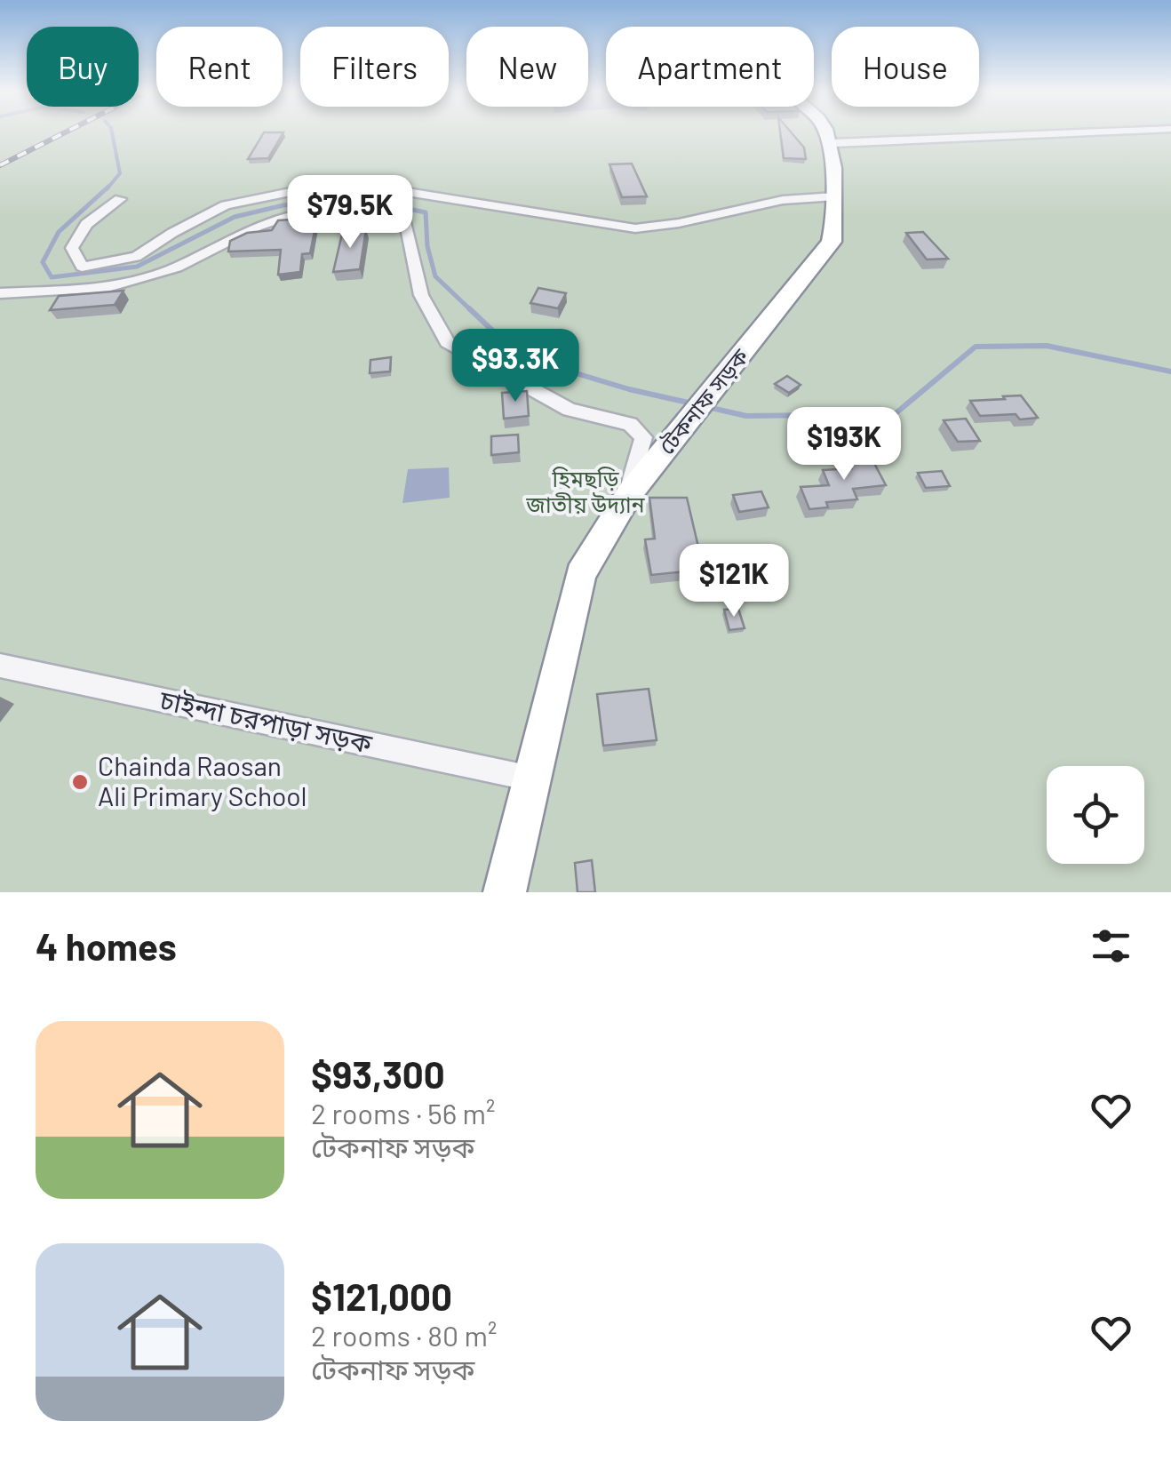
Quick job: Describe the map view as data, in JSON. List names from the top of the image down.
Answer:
{
  "streets": {
    "highway": ["টেকনাফ সড়ক"],
    "street": ["চাইন্দা চরপাড়া সড়ক"]
  },
  "crossings": [
    ["টেকনাফ সড়ক", "চাইন্দা চরপাড়া সড়ক"]
  ],
  "parks": ["হিমছড়ি জাতীয় উদ্যান"],
  "places": ["Chainda Raosan Ali Primary School"],
  "page": {
    "chip": [
      "Buy",
      "Rent",
      "Filters",
      "New",
      "Apartment",
      "House"
    ],
    "price": [
      "$79.5K",
      "$93.3K",
      "$193K",
      "$121K"
    ],
    "heading": "4 homes",
    "list": [
      {
        "name": "$93,300",
        "note": "2 rooms · 56 m² · টেকনাফ সড়ক"
      },
      {
        "name": "$121,000",
        "note": "2 rooms · 80 m² · টেকনাফ সড়ক"
      }
    ]
  }
}
